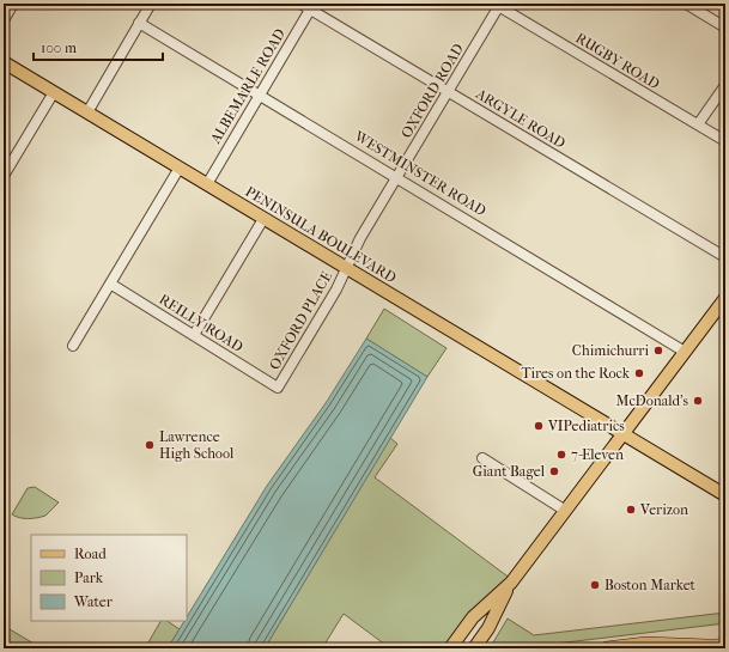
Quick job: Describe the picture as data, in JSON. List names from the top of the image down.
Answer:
{
  "streets": {
    "main road": ["PENINSULA BOULEVARD"],
    "street": [
      "RUGBY ROAD",
      "ALBEMARLE ROAD",
      "OXFORD ROAD",
      "ARGYLE ROAD",
      "WESTMINSTER ROAD",
      "OXFORD PLACE",
      "REILLY ROAD"
    ]
  },
  "crossings": [
    ["RUGBY ROAD", "OXFORD ROAD"],
    ["ALBEMARLE ROAD", "ARGYLE ROAD"],
    ["ALBEMARLE ROAD", "WESTMINSTER ROAD"],
    ["ALBEMARLE ROAD", "PENINSULA BOULEVARD"],
    ["OXFORD ROAD", "ARGYLE ROAD"],
    ["OXFORD ROAD", "WESTMINSTER ROAD"],
    ["OXFORD ROAD", "PENINSULA BOULEVARD"],
    ["OXFORD ROAD", "OXFORD PLACE"],
    ["PENINSULA BOULEVARD", "OXFORD PLACE"],
    ["OXFORD PLACE", "REILLY ROAD"]
  ],
  "places": [
    "Chimichurri",
    "Tires on the Rock",
    "McDonald's",
    "VIPediatrics",
    "Lawrence High School",
    "7-Eleven",
    "Giant Bagel",
    "Verizon",
    "Boston Market"
  ],
  "legend": ["Road", "Park", "Water"],
  "scale_bar": "100 m"
}
